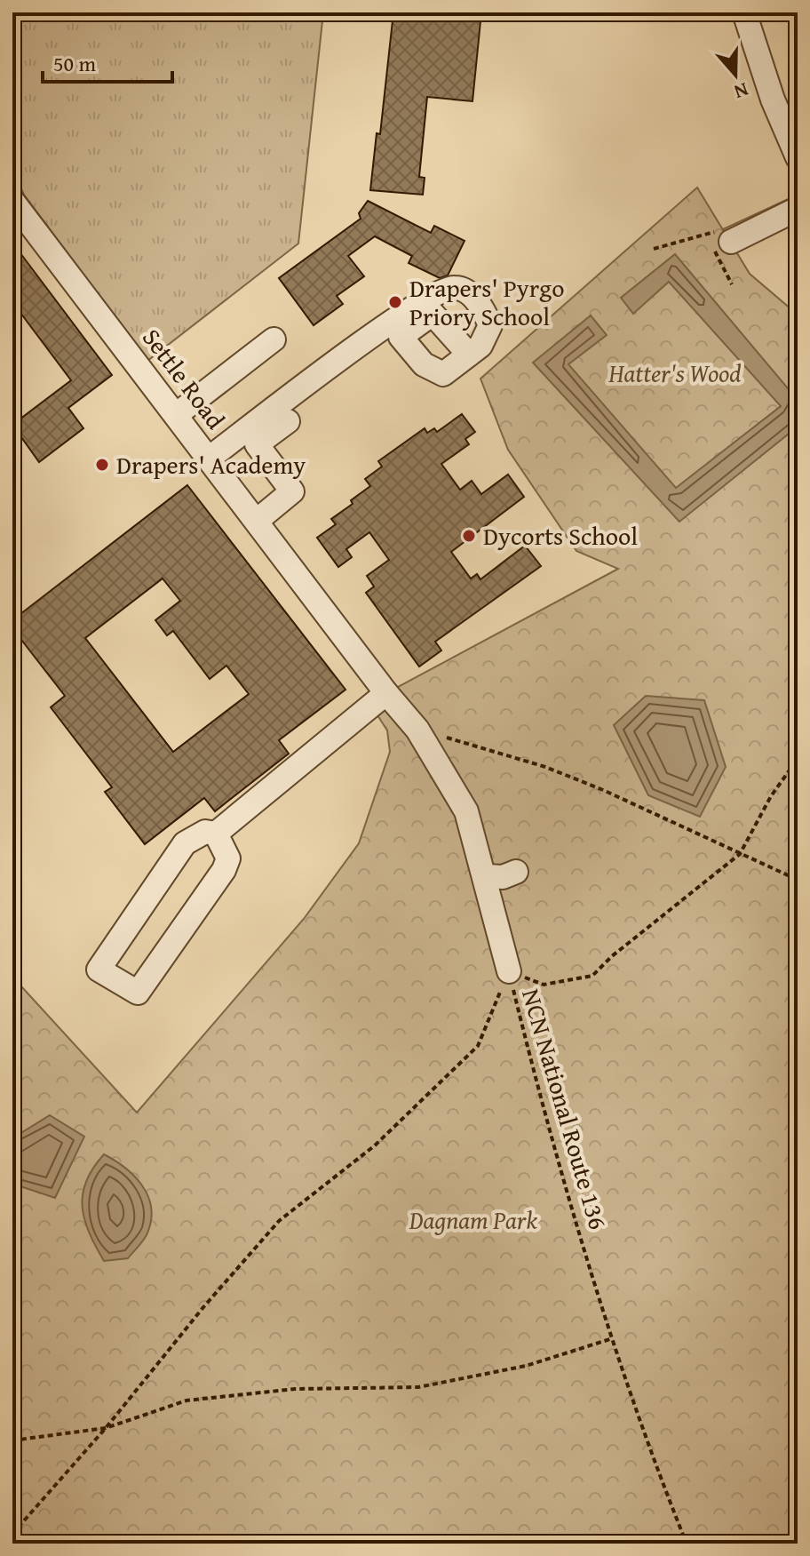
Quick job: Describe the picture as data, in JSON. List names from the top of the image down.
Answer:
{
  "streets": {
    "street": ["Settle Road"],
    "path": ["NCN National Route 136"]
  },
  "crossings": [
    ["Settle Road", "NCN National Route 136"]
  ],
  "parks": ["Hatter's Wood", "Dagnam Park"],
  "places": ["Drapers' Pyrgo Priory School", "Drapers' Academy", "Dycorts School"],
  "scale_bar": "50 m",
  "north": "bottom"
}
